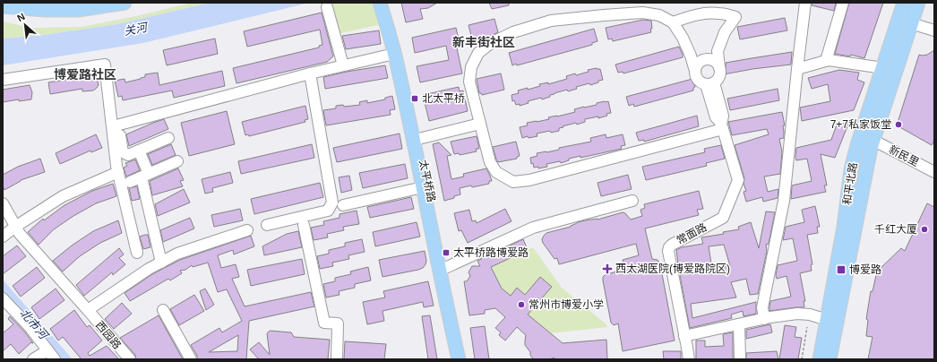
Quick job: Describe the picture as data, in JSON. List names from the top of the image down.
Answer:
{
  "streets": {
    "main road": ["太平桥路", "和平北路"],
    "street": ["新民里", "常面路", "西园路"]
  },
  "crossings": [
    ["新民里", "和平北路"]
  ],
  "districts": ["新丰街社区", "博爱路社区"],
  "water": ["关河", "北市河"],
  "places": {
    "transit": ["北太平桥", "太平桥路博爱路", "博爱路"],
    "other": ["7+7私家饭堂", "千红大厦", "常州市博爱小学"],
    "health": ["西太湖医院(博爱路院区)"]
  },
  "north": "top left"
}
